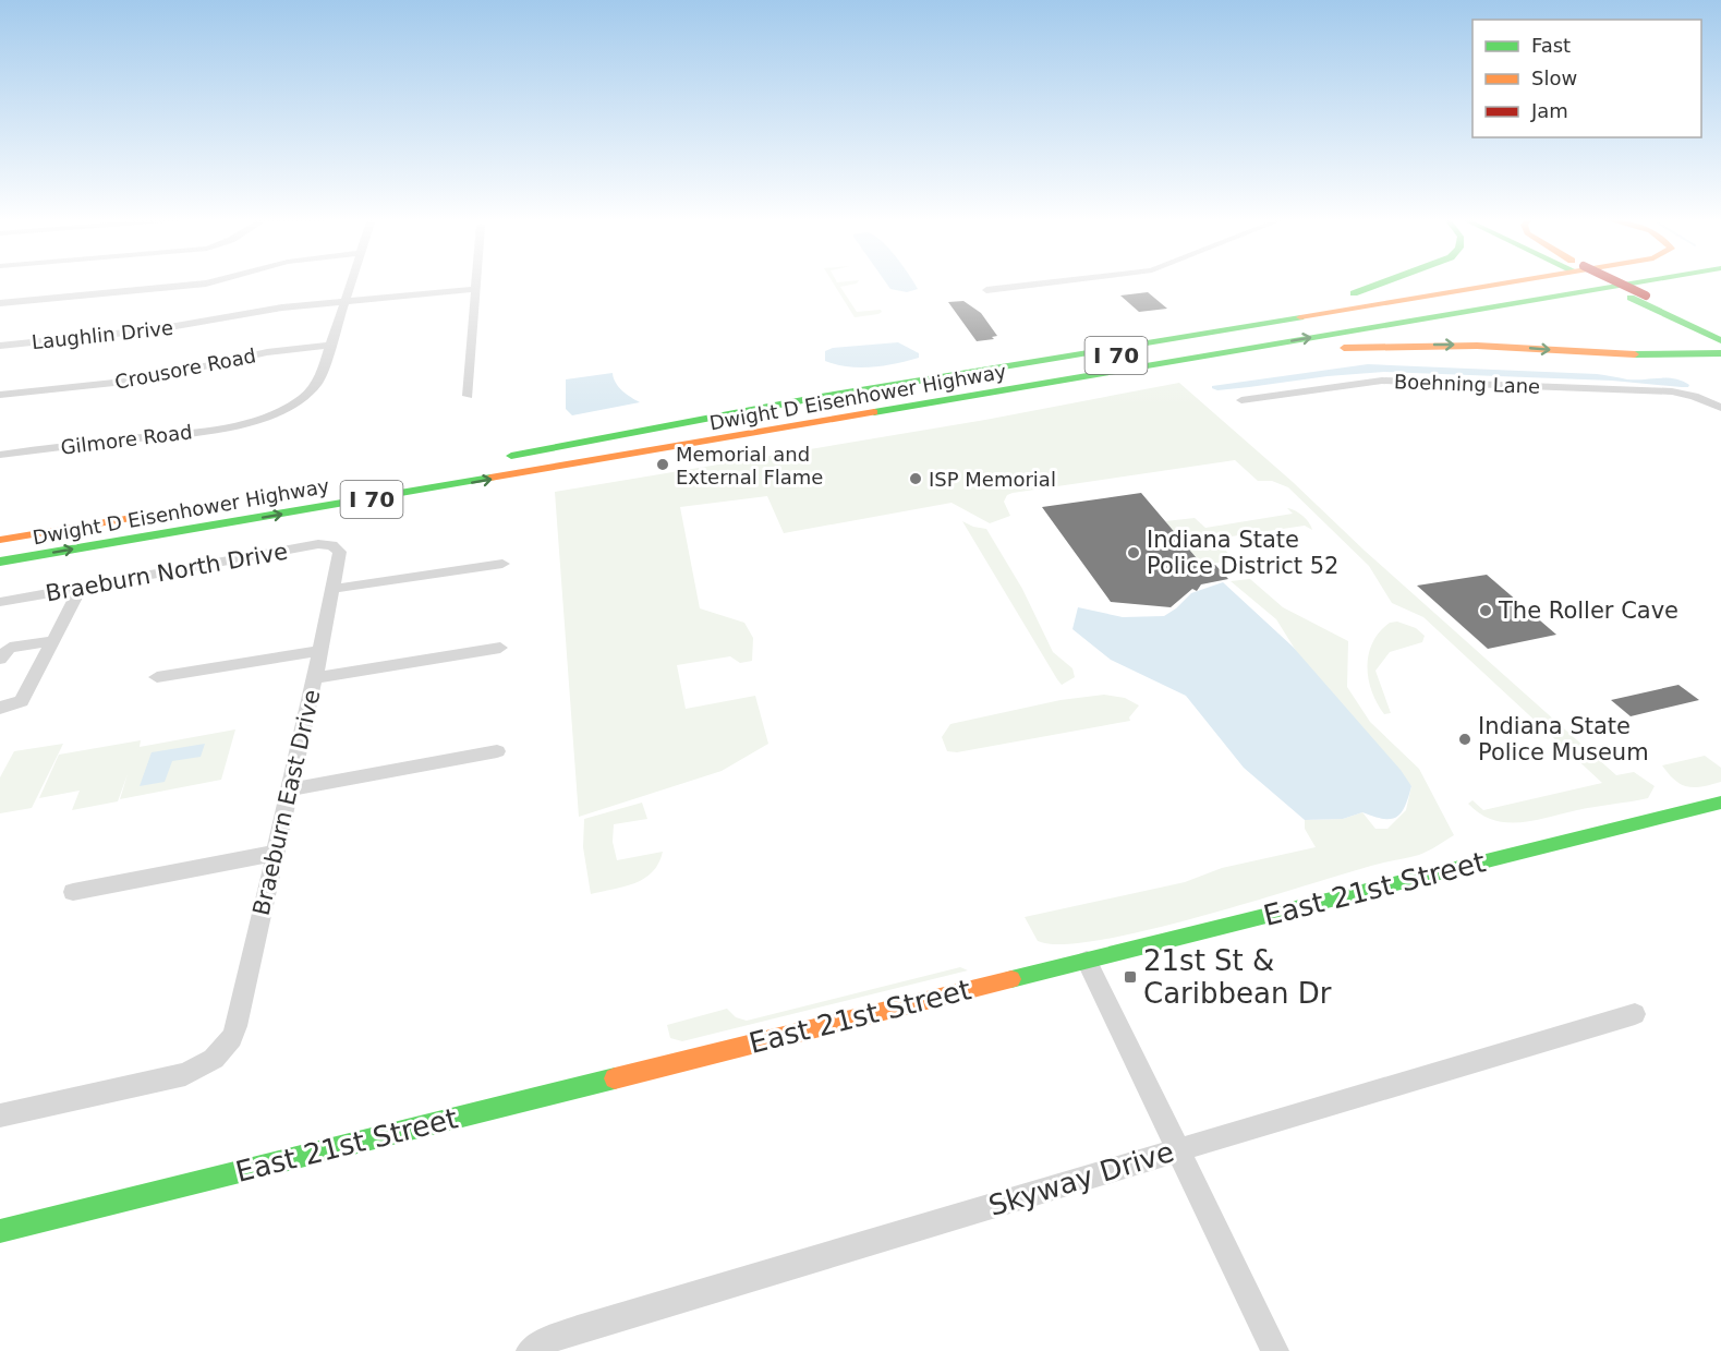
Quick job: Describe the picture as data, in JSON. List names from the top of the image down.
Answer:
{
  "streets": {
    "main road": ["I 70", "Dwight D Eisenhower Highway", "East 21st Street"],
    "street": [
      "Laughlin Drive",
      "Crousore Road",
      "Boehning Lane",
      "Gilmore Road",
      "Braeburn North Drive",
      "Braeburn East Drive",
      "Skyway Drive"
    ]
  },
  "crossings": [
    ["Laughlin Drive", "Gilmore Road"],
    ["Crousore Road", "Gilmore Road"],
    ["Braeburn North Drive", "Braeburn East Drive"]
  ],
  "places": {
    "other": [
      "Memorial and External Flame",
      "ISP Memorial",
      "Indiana State Police District 52",
      "The Roller Cave",
      "Indiana State Police Museum"
    ],
    "transit": ["21st St & Caribbean Dr"]
  },
  "legend": ["Fast", "Slow", "Jam"]
}
